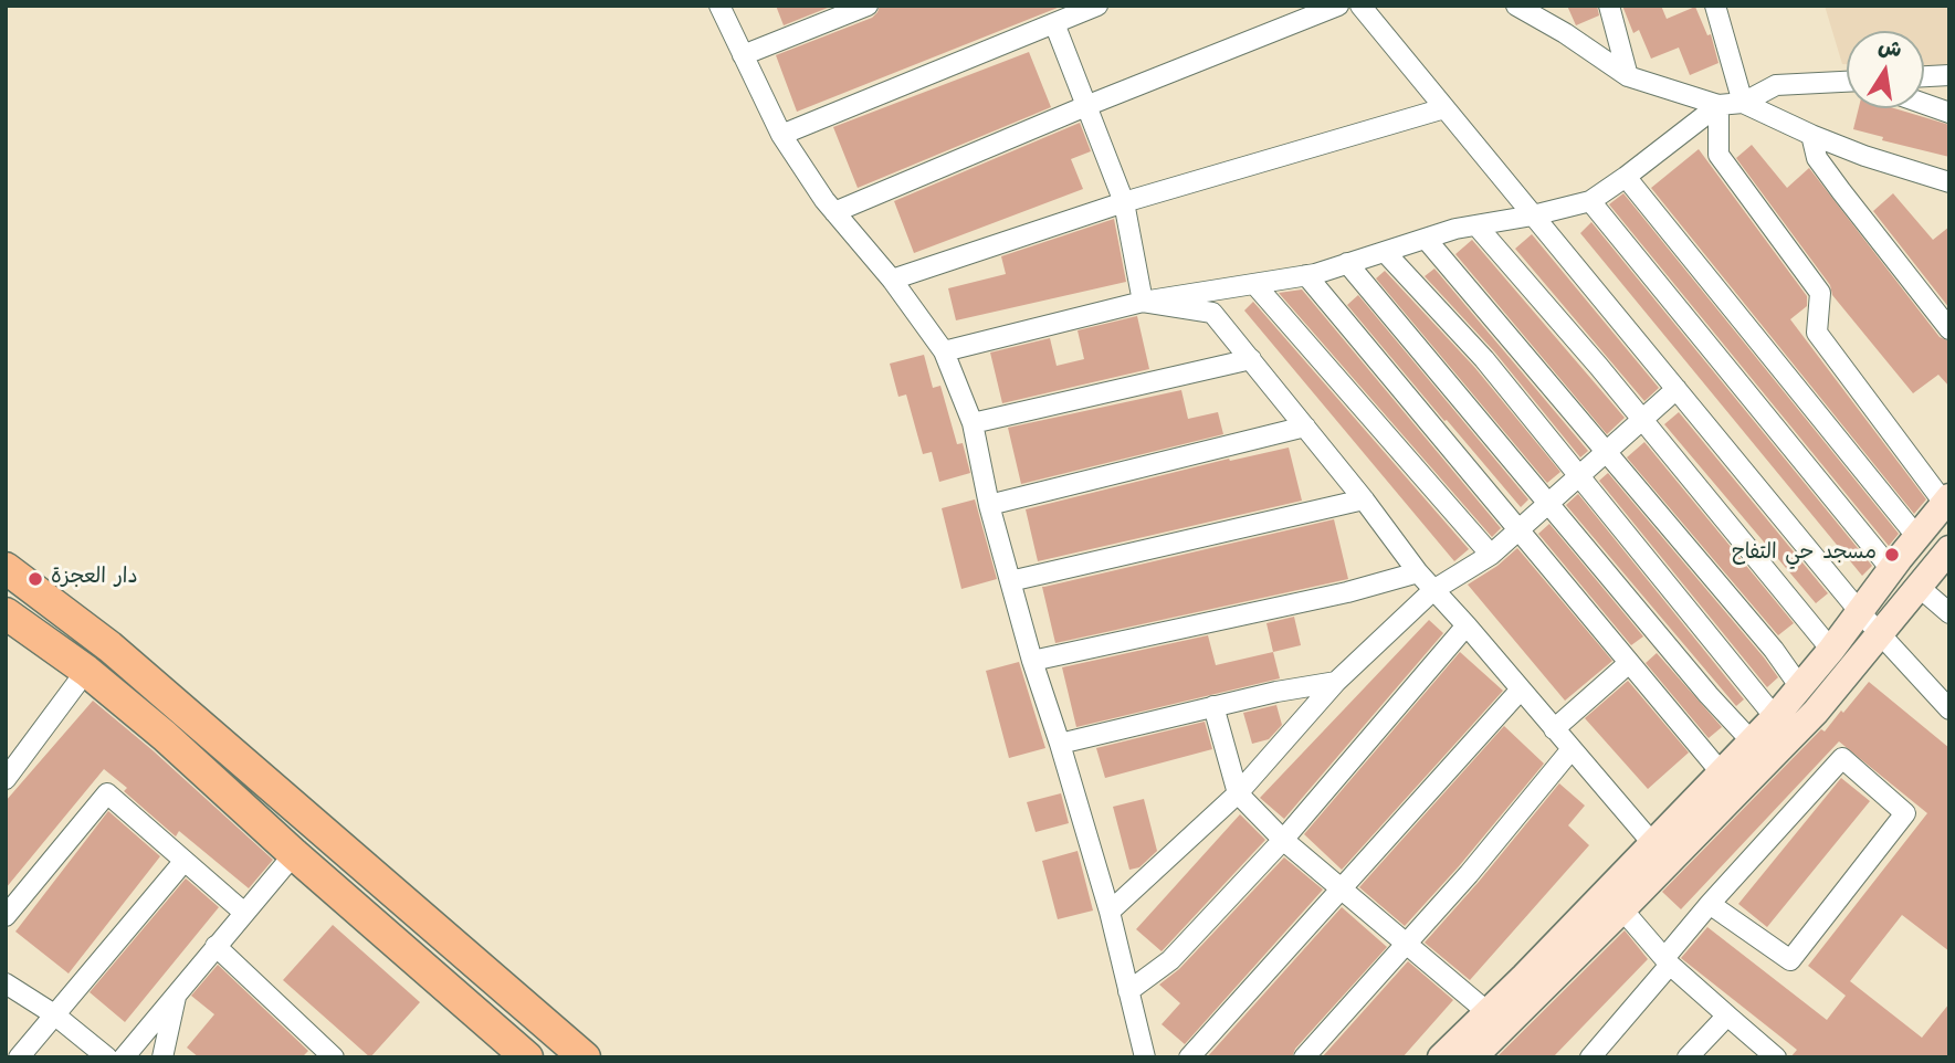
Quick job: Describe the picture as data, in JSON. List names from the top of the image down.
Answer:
{
  "places": ["مسجد حي التفاح", "دار العجزة"],
  "north": "top"
}
